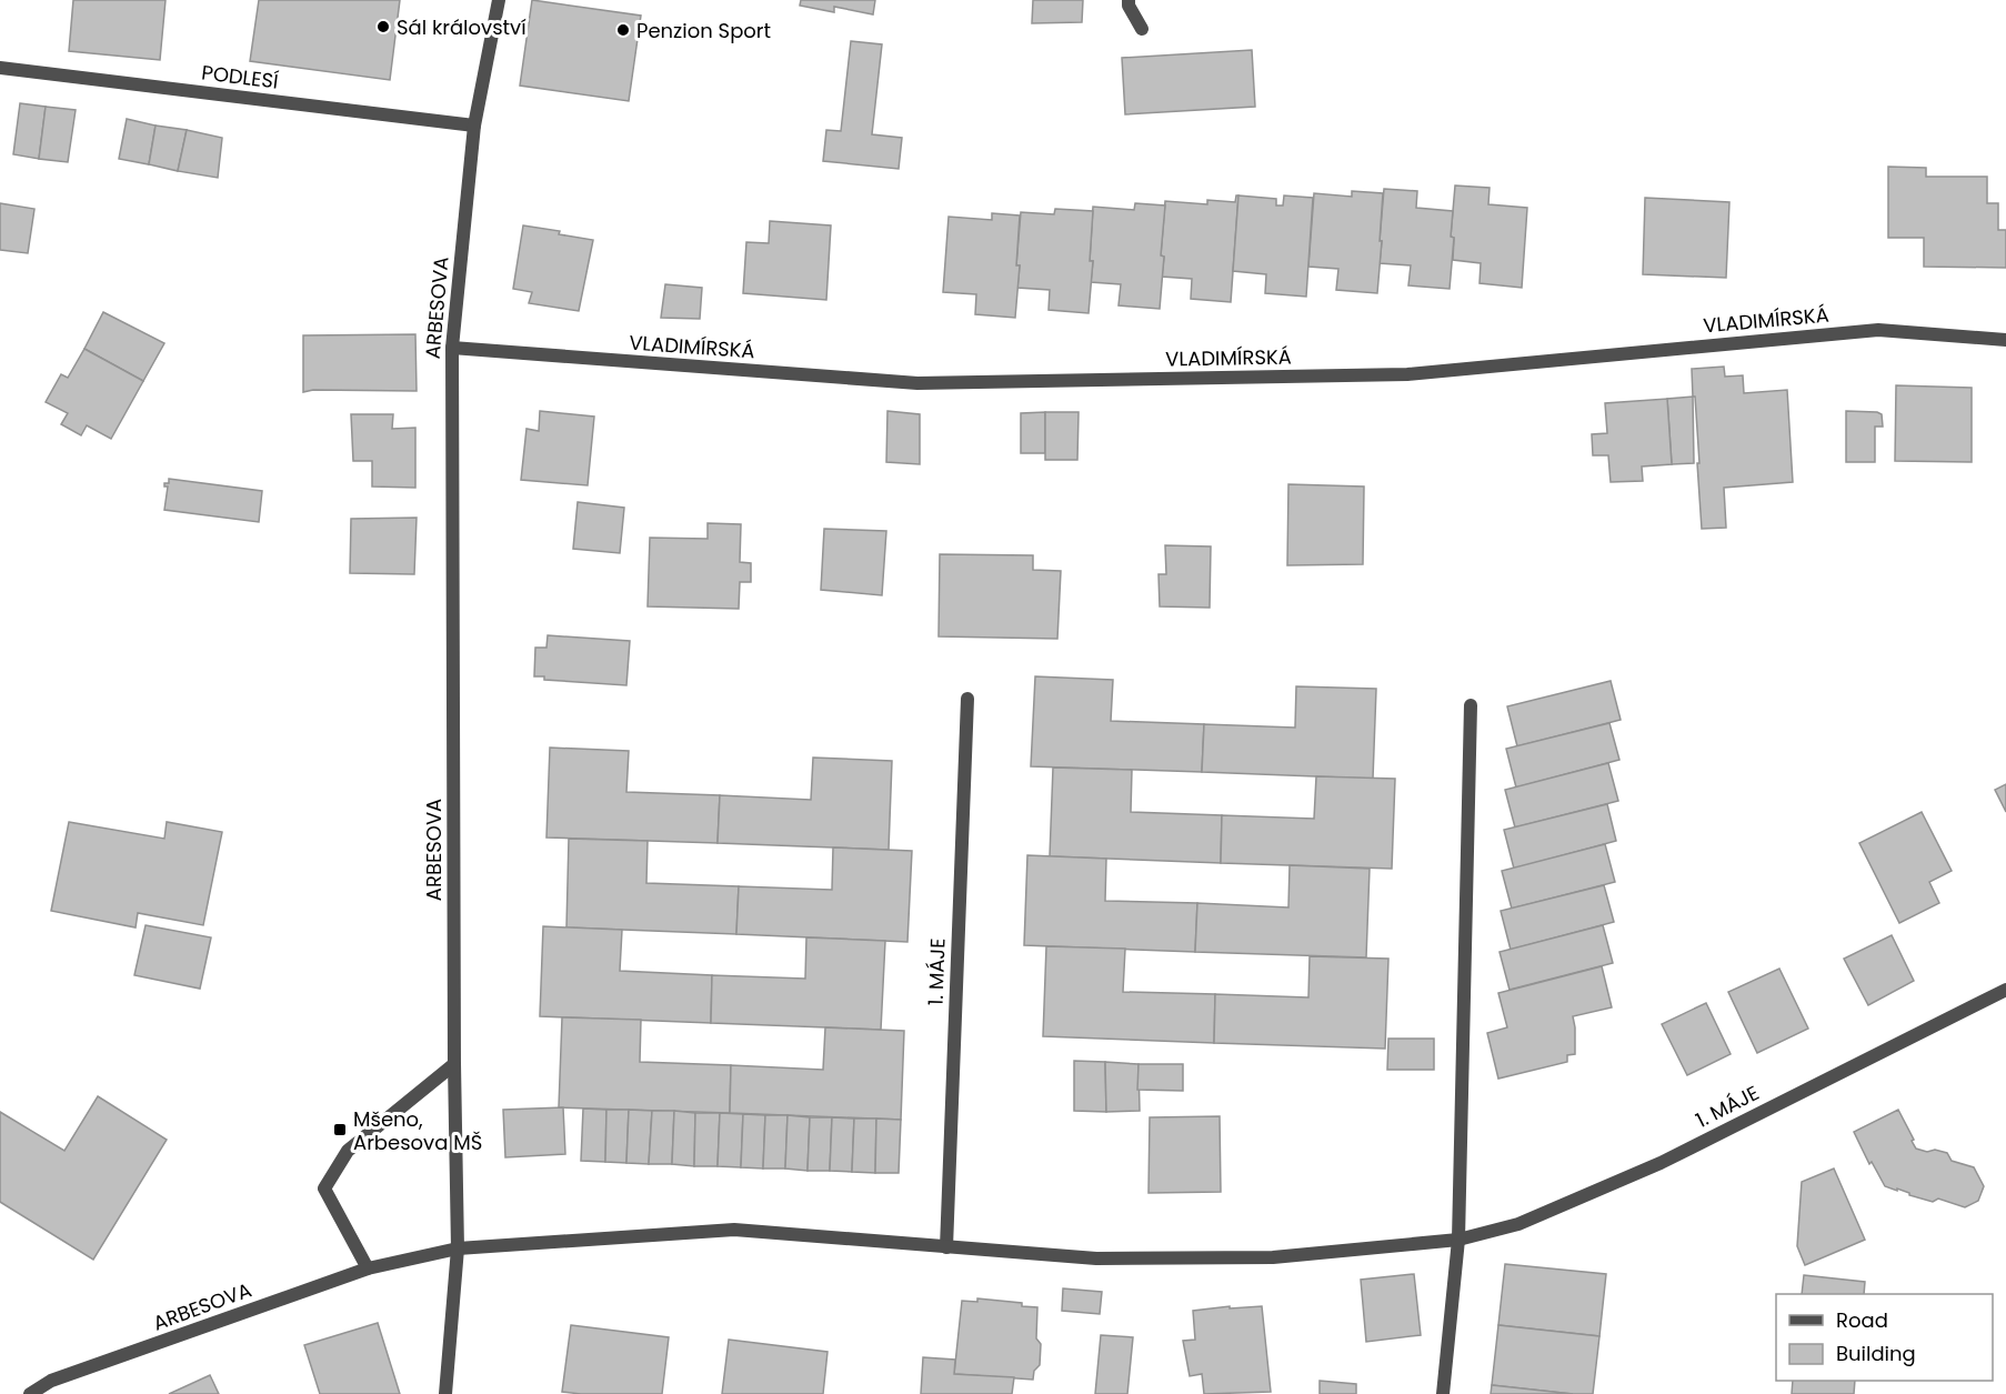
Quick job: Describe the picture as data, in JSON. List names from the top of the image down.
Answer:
{
  "streets": {
    "street": [
      "PODLESÍ",
      "ARBESOVA",
      "VLADIMÍRSKÁ",
      "1. MÁJE"
    ]
  },
  "crossings": [
    ["PODLESÍ", "ARBESOVA"],
    ["ARBESOVA", "VLADIMÍRSKÁ"],
    ["ARBESOVA", "1. MÁJE"]
  ],
  "places": {
    "other": ["Sál království", "Penzion Sport"],
    "transit": ["Mšeno, Arbesova MŠ"]
  },
  "legend": ["Road", "Building"]
}
